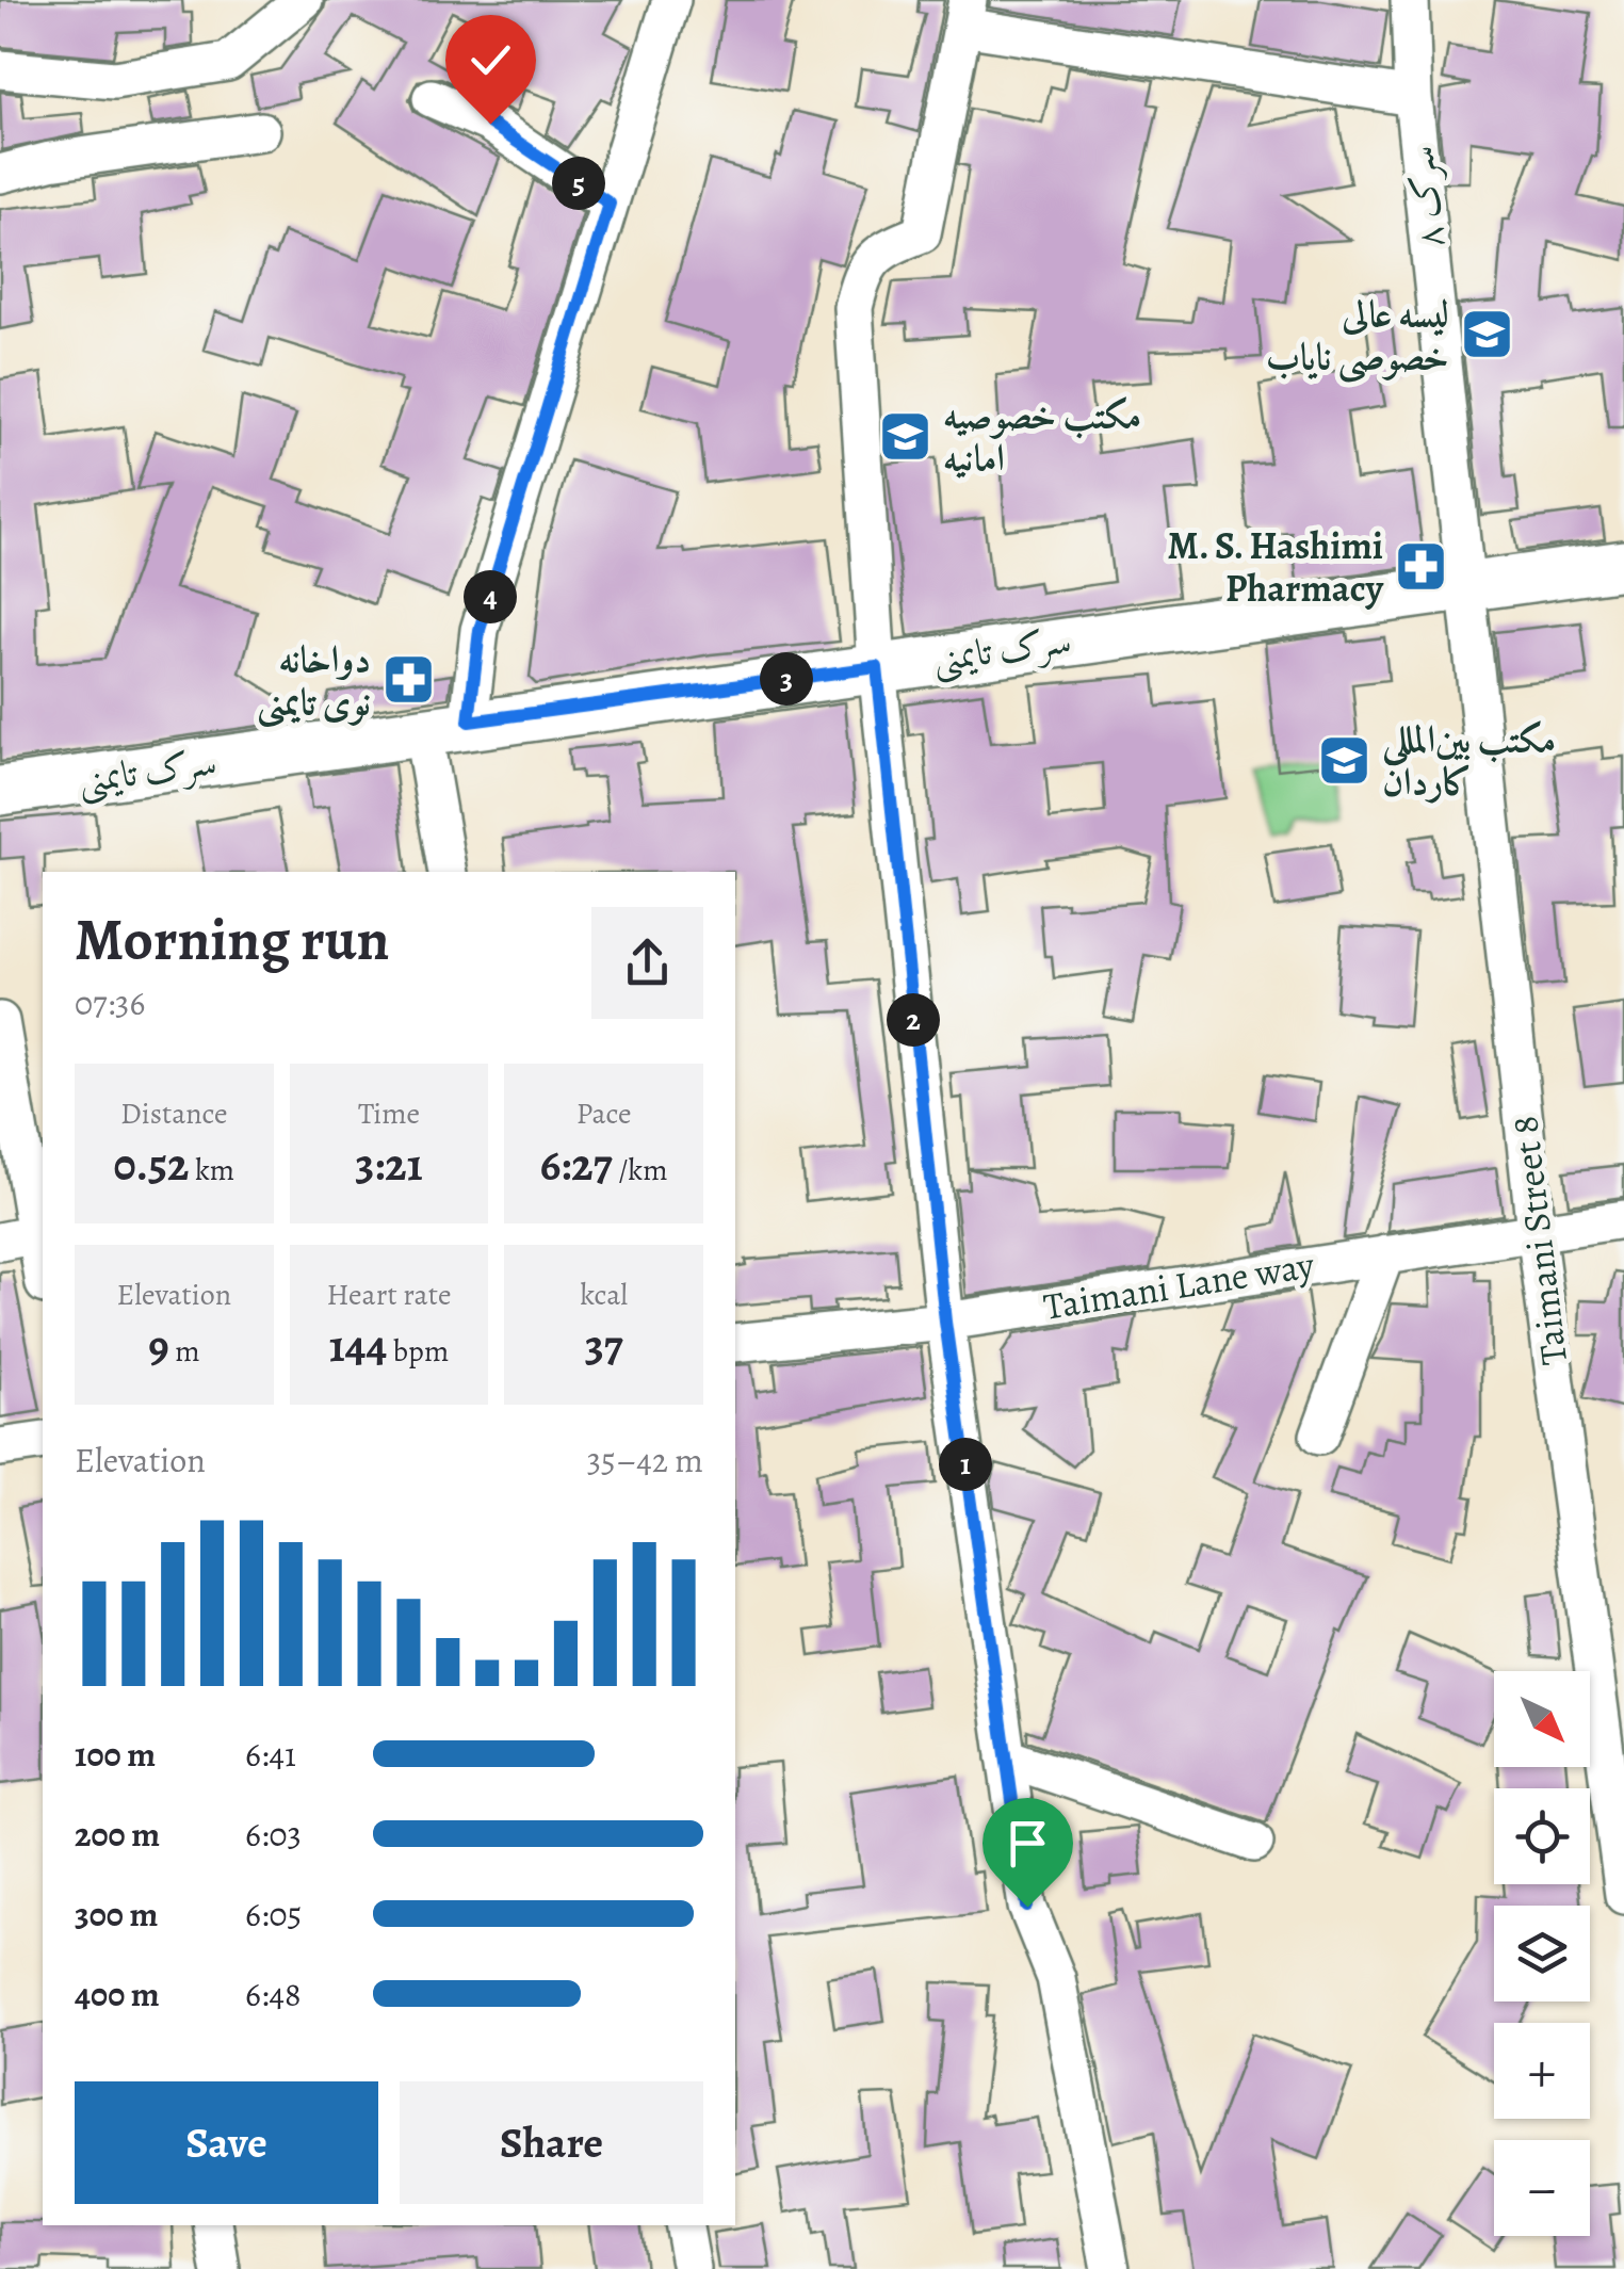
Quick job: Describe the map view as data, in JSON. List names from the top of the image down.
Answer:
{
  "streets": {
    "main road": ["سرک تایمنی"],
    "street": ["سرک ۸", "Taimani Street 8", "Taimani Lane way"]
  },
  "crossings": [
    ["سرک ۸", "سرک تایمنی"],
    ["سرک ۸", "Taimani Street 8"],
    ["سرک تایمنی", "Taimani Street 8"],
    ["Taimani Street 8", "Taimani Lane way"]
  ],
  "places": {
    "school or university": ["لیسه عالی خصوصی نایاب", "مکتب خصوصیه امانیه", "مکتب بین‌المللی کاردان"],
    "pharmacy": ["M. S. Hashimi Pharmacy", "دواخانه نوی تایمنی"]
  },
  "north": "bottom right",
  "page": {
    "pins": [
      "5",
      "4",
      "3",
      "2",
      "1"
    ],
    "heading": ["Morning run", "07:36"],
    "stats": [
      ["Distance", "0.52 km"],
      ["Time", "3:21"],
      ["Pace", "6:27 /km"],
      ["Elevation", "9 m"],
      ["Heart rate", "144 bpm"],
      ["kcal", "37"]
    ],
    "chart": ["Elevation", "35–42 m"],
    "map_buttons": ["+", "−"],
    "list": [
      {
        "name": "100 m",
        "note": "6:41"
      },
      {
        "name": "200 m",
        "note": "6:03"
      },
      {
        "name": "300 m",
        "note": "6:05"
      },
      {
        "name": "400 m",
        "note": "6:48"
      }
    ],
    "buttons": ["Save", "Share"]
  }
}
